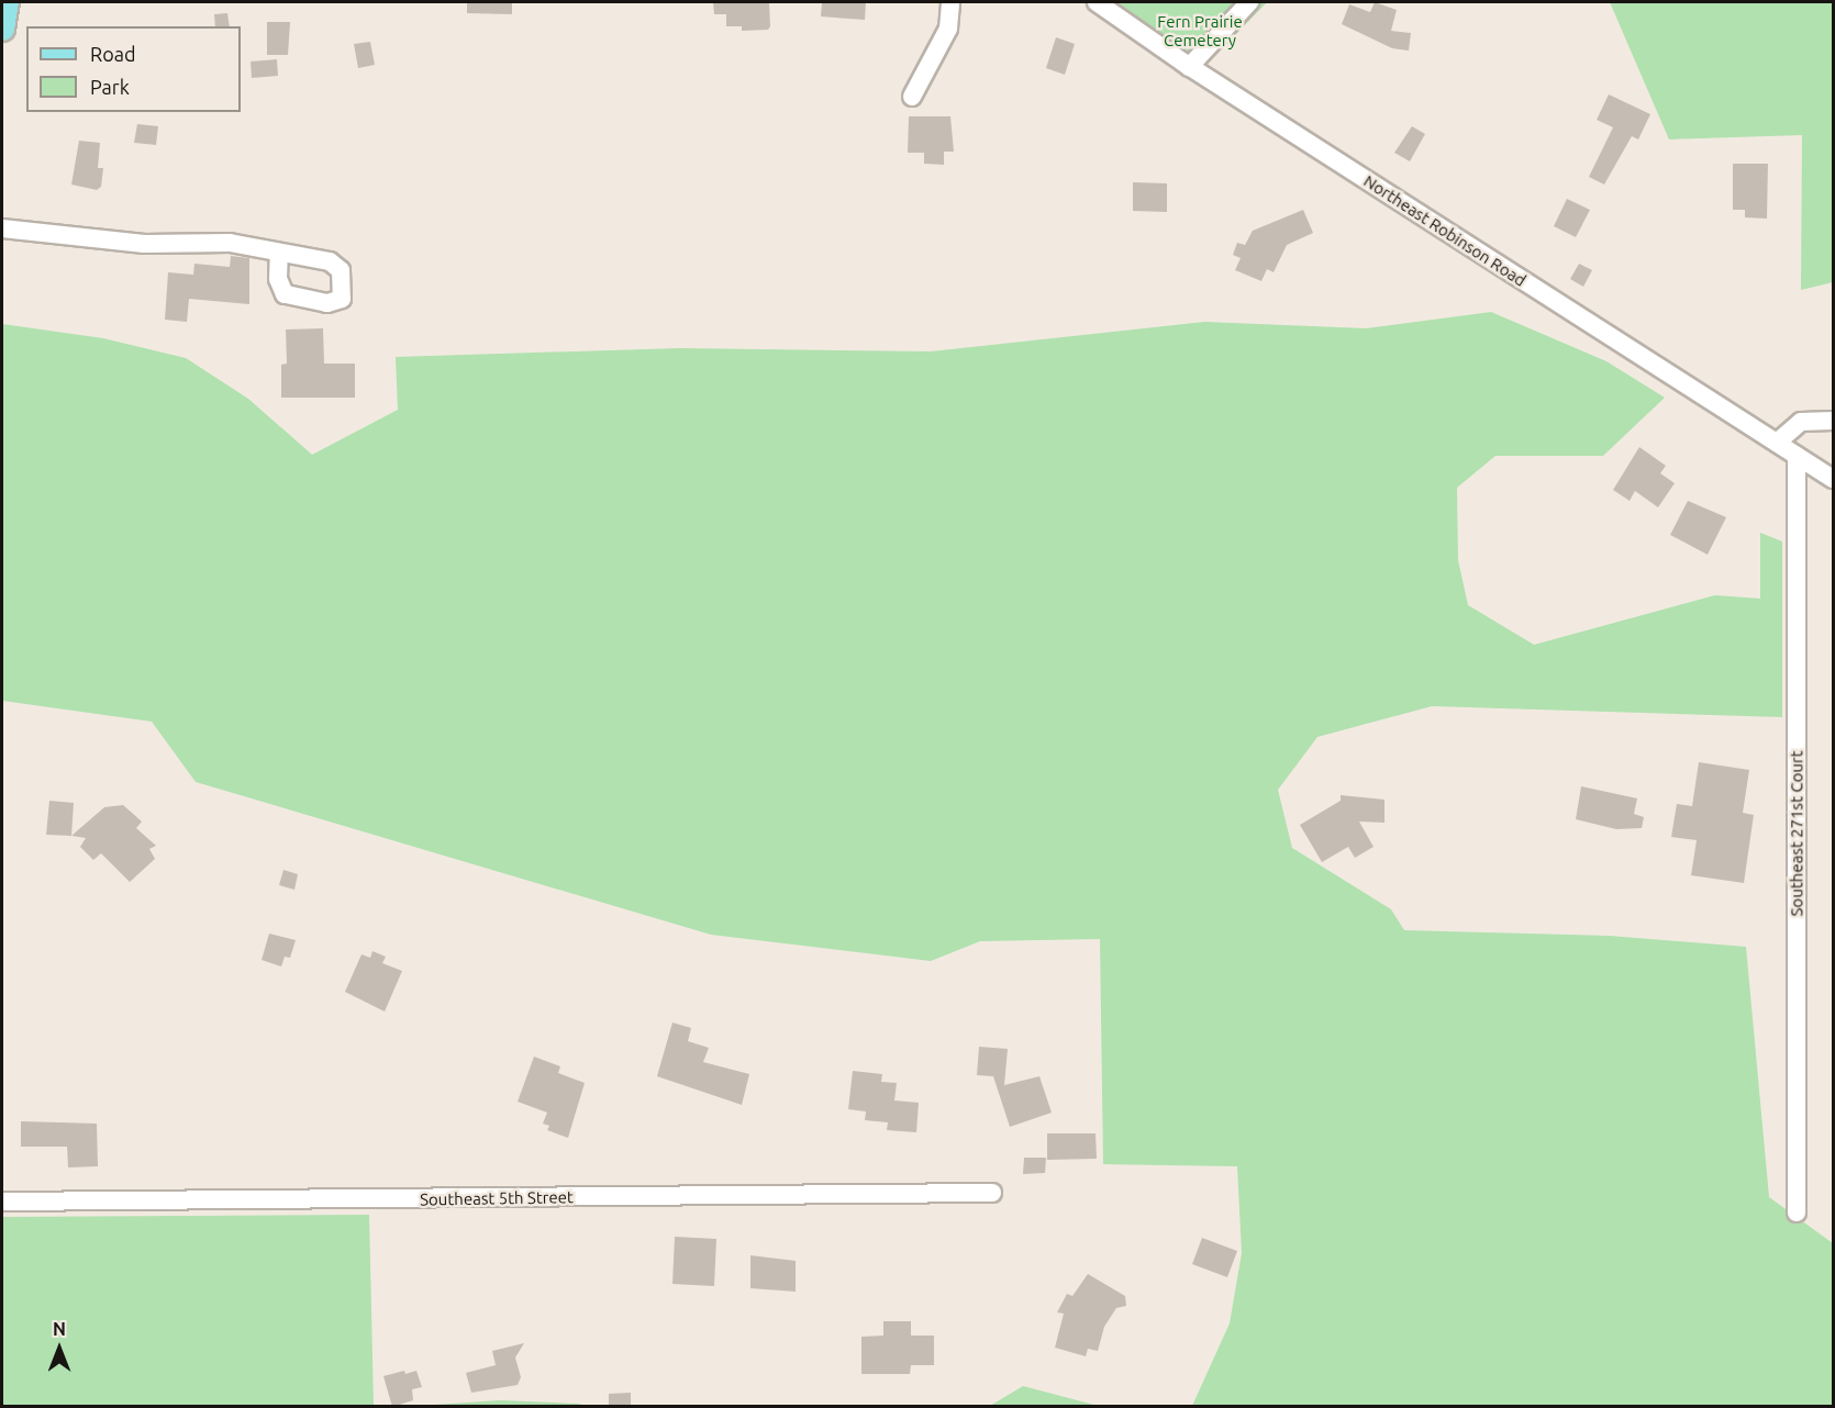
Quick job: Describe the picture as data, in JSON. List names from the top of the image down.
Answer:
{
  "streets": {
    "street": ["Northeast Robinson Road", "Southeast 271st Court", "Southeast 5th Street"]
  },
  "crossings": [
    ["Northeast Robinson Road", "Southeast 271st Court"]
  ],
  "parks": ["Fern Prairie Cemetery"],
  "legend": ["Road", "Park"],
  "north": "top"
}
